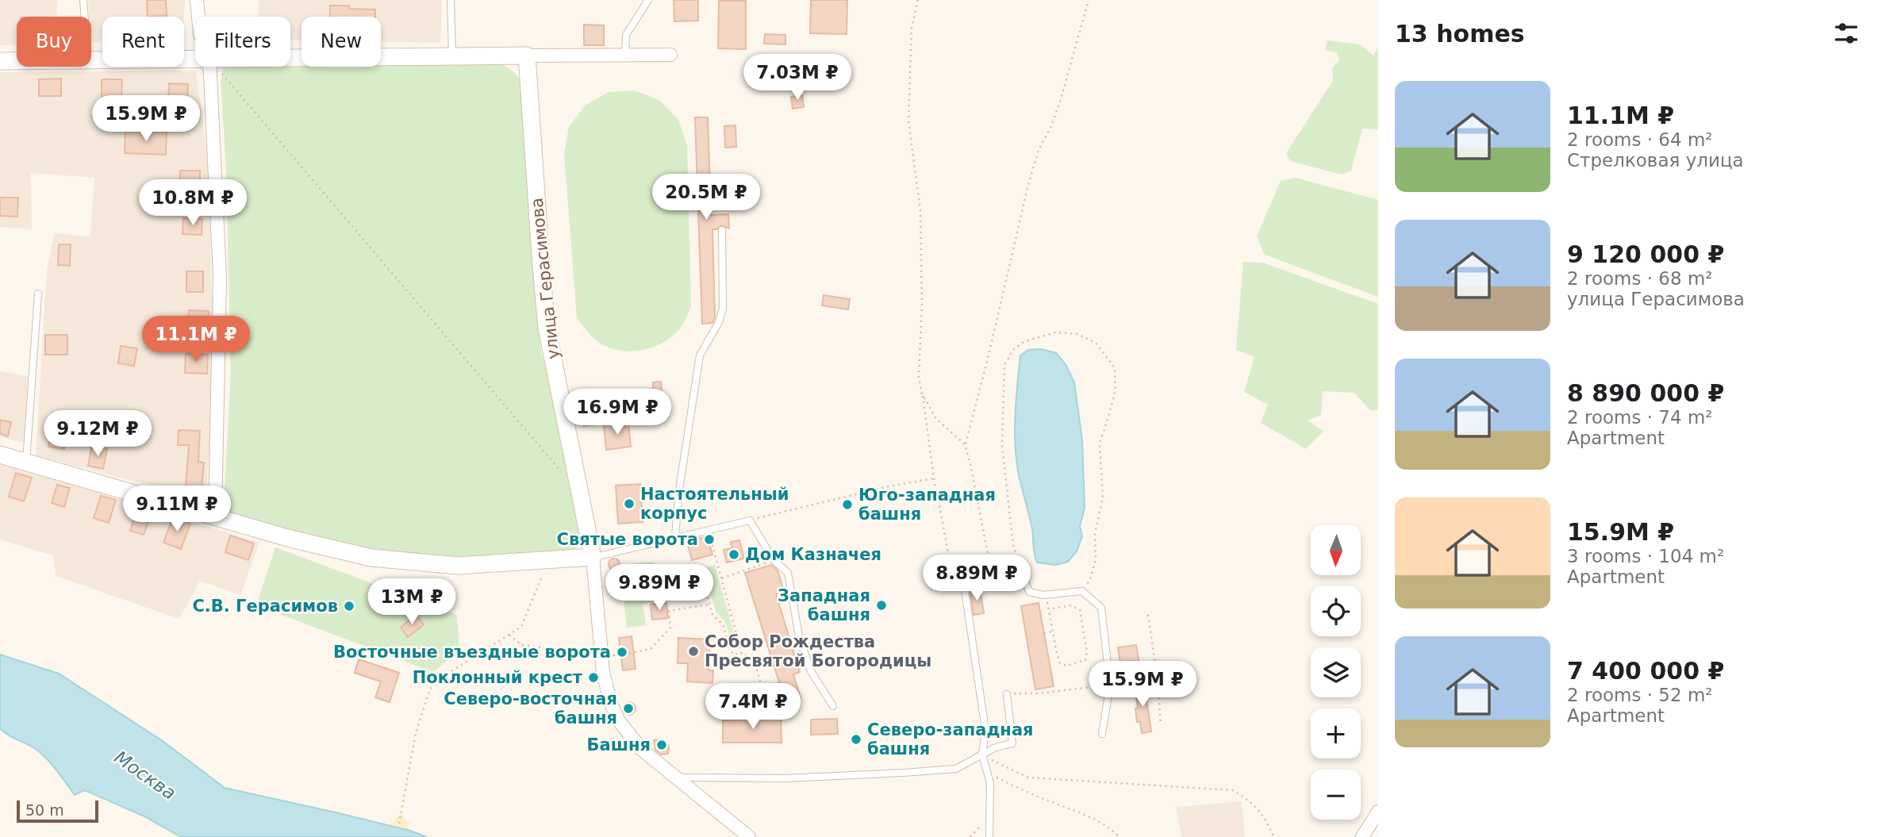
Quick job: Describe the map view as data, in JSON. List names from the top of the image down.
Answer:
{
  "streets": {
    "street": ["улица Герасимова"]
  },
  "water": ["Москва"],
  "places": [
    "Настоятельный корпус",
    "Юго-западная башня",
    "Святые ворота",
    "Дом Казначея",
    "Западная башня",
    "С.В. Герасимов",
    "Собор Рождества Пресвятой Богородицы",
    "Восточные въездные ворота",
    "Поклонный крест",
    "Северо-восточная башня",
    "Северо-западная башня",
    "Башня"
  ],
  "scale_bar": "50 m",
  "north": "bottom",
  "page": {
    "heading": "13 homes",
    "chip": [
      "Buy",
      "Rent",
      "Filters",
      "New"
    ],
    "price": [
      "7.03M ₽",
      "15.9M ₽",
      "20.5M ₽",
      "10.8M ₽",
      "11.1M ₽",
      "16.9M ₽",
      "9.12M ₽",
      "9.11M ₽",
      "8.89M ₽",
      "9.89M ₽",
      "13M ₽",
      "15.9M ₽",
      "7.4M ₽"
    ],
    "list": [
      {
        "name": "11.1M ₽",
        "note": "2 rooms · 64 m² · Стрелковая улица"
      },
      {
        "name": "9 120 000 ₽",
        "note": "2 rooms · 68 m² · улица Герасимова"
      },
      {
        "name": "8 890 000 ₽",
        "note": "2 rooms · 74 m² · Apartment"
      },
      {
        "name": "15.9M ₽",
        "note": "3 rooms · 104 m² · Apartment"
      },
      {
        "name": "7 400 000 ₽",
        "note": "2 rooms · 52 m² · Apartment"
      }
    ],
    "map_buttons": ["+", "−"],
    "scale": "50 m"
  }
}
